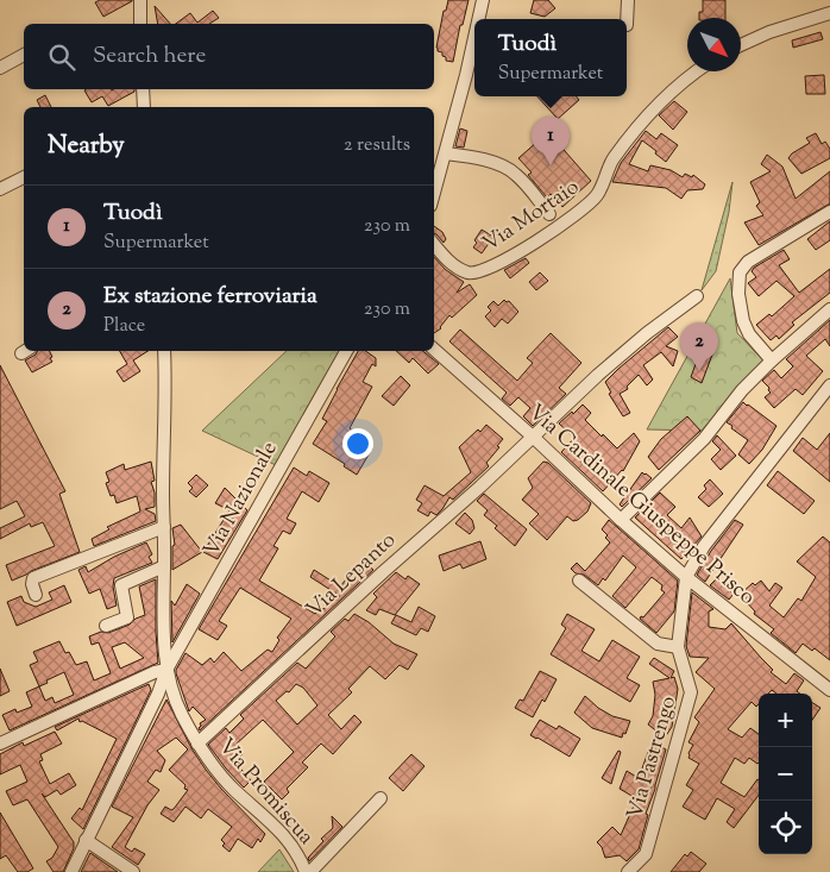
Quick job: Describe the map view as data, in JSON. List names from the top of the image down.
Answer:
{
  "streets": {
    "street": [
      "Via Mortaio",
      "Via Nazionale",
      "Via Cardinale Giuspeppe Prisco",
      "Via Lepanto",
      "Via Pastrengo",
      "Via Promiscua"
    ]
  },
  "crossings": [
    ["Via Nazionale", "Via Promiscua"],
    ["Via Cardinale Giuspeppe Prisco", "Via Lepanto"],
    ["Via Cardinale Giuspeppe Prisco", "Via Pastrengo"],
    ["Via Lepanto", "Via Promiscua"]
  ],
  "north": "bottom right",
  "page": {
    "popup": ["Tuodì", "Supermarket"],
    "search": "Search here",
    "heading": ["Nearby", "2 results"],
    "pins": ["1", "2"],
    "list": [
      {
        "mark": "1",
        "name": "Tuodì",
        "note": "Supermarket",
        "value": "230 m"
      },
      {
        "mark": "2",
        "name": "Ex stazione ferroviaria",
        "note": "Place",
        "value": "230 m"
      }
    ],
    "map_buttons": ["+", "−"]
  }
}
